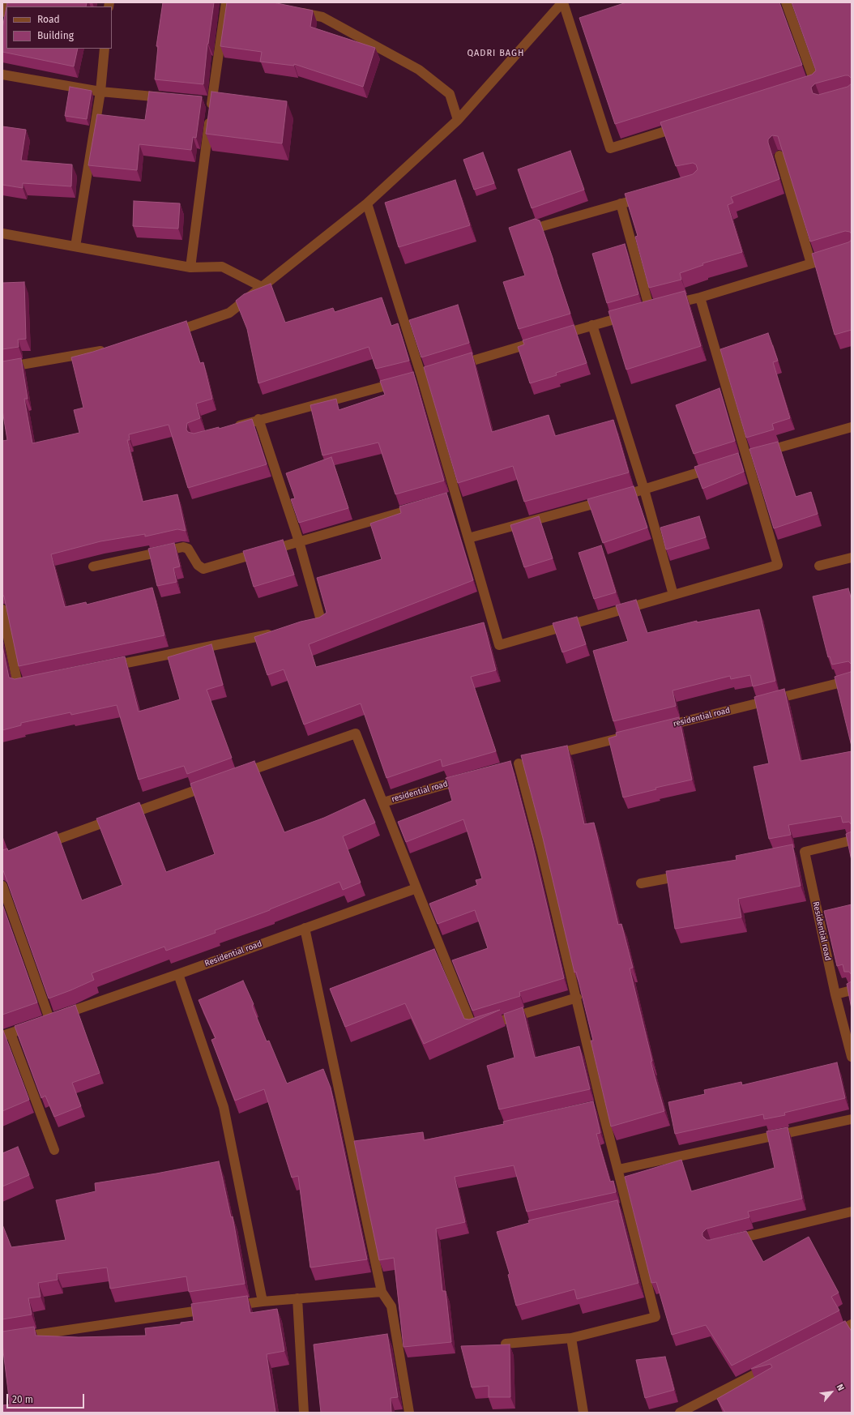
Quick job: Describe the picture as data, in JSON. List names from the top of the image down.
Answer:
{
  "streets": {
    "street": ["residential road", "Residential road"]
  },
  "districts": ["QADRI BAGH"],
  "legend": ["Road", "Building"],
  "scale_bar": "20 m",
  "north": "top right"
}
